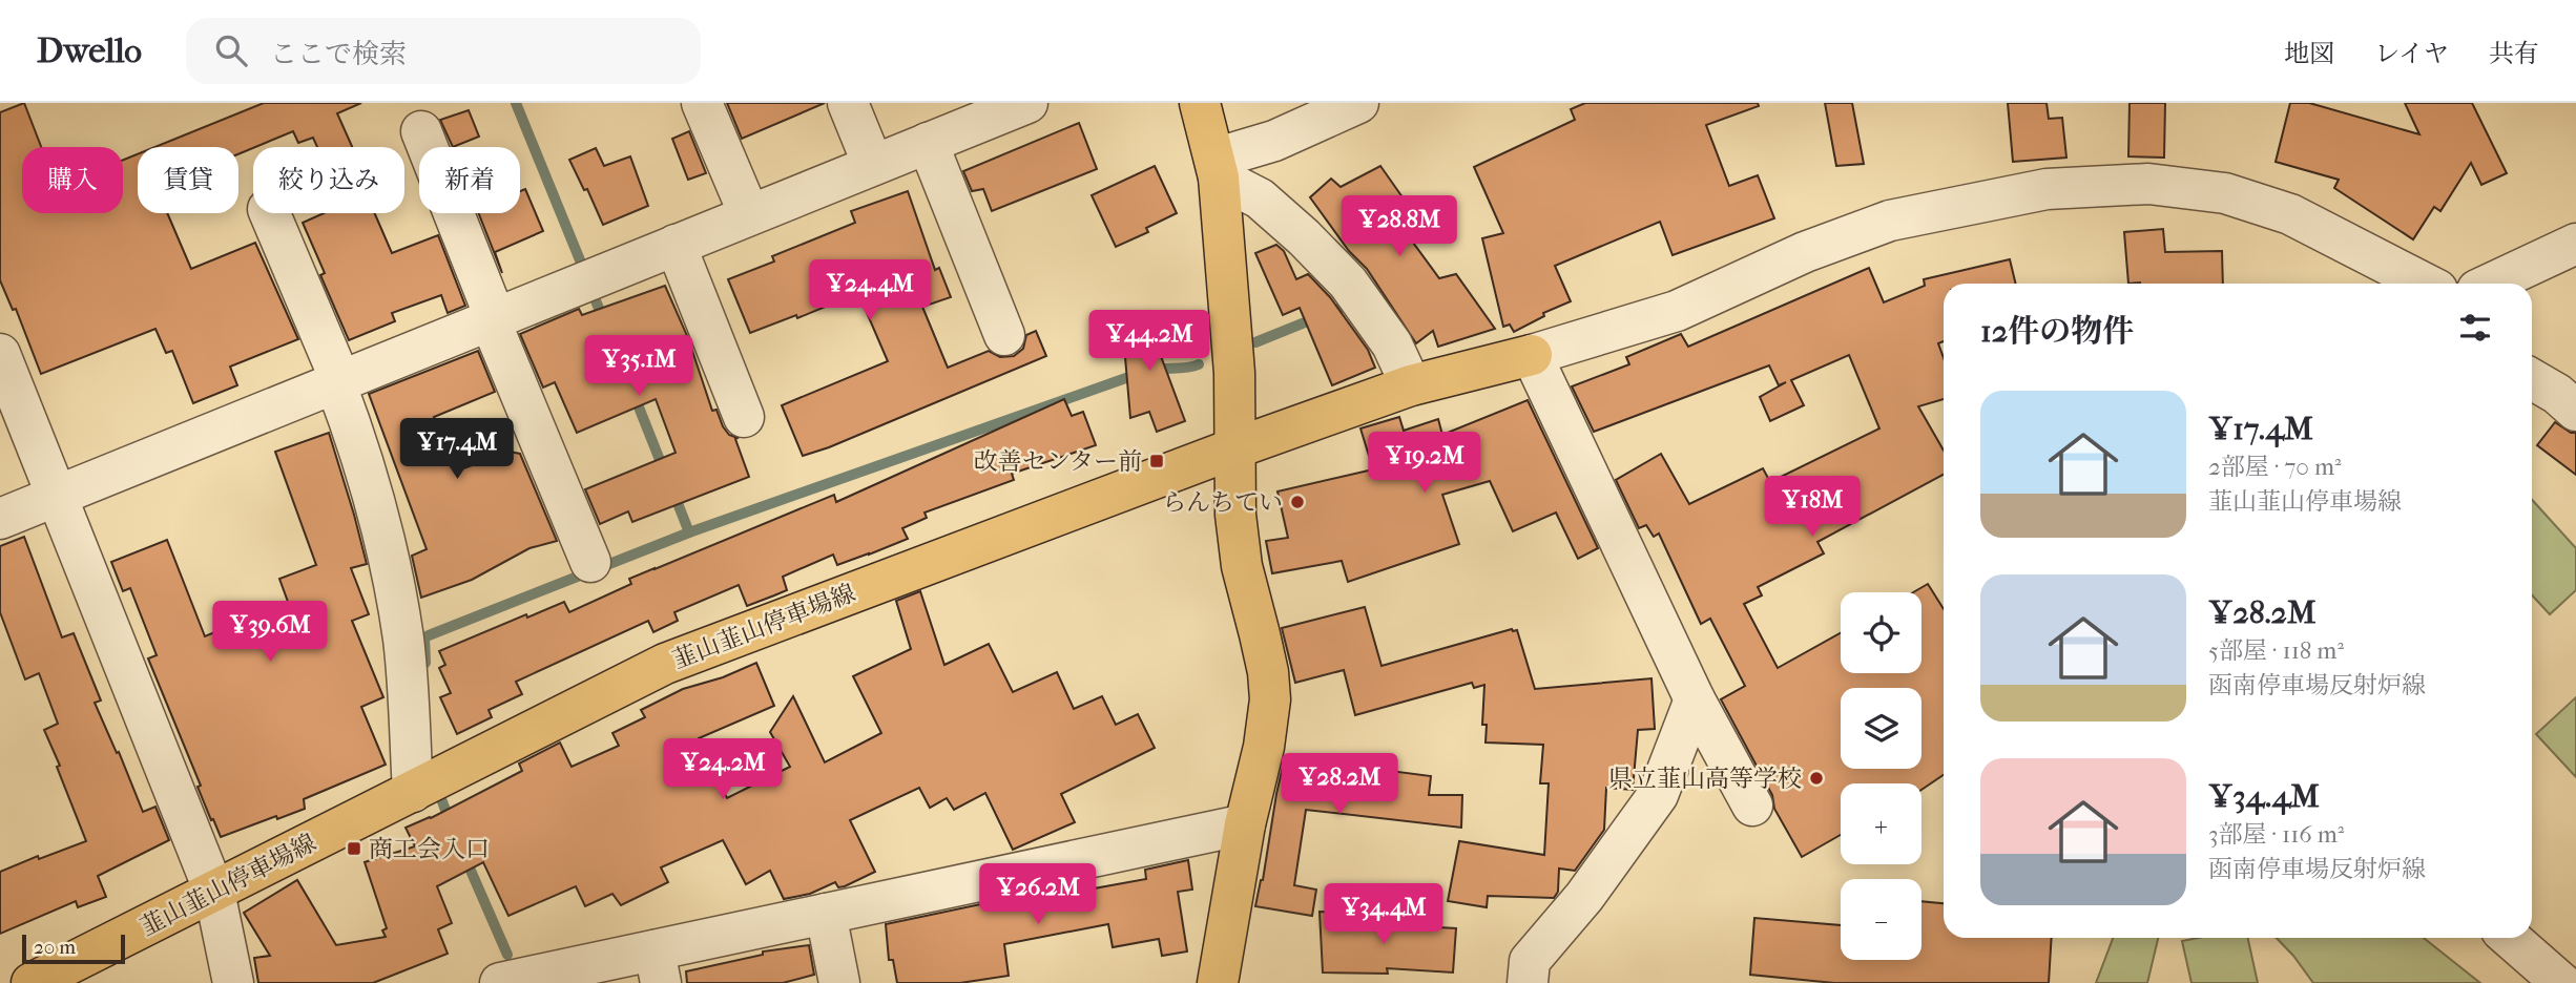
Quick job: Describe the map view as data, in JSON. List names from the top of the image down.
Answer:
{
  "streets": {
    "main road": ["韮山韮山停車場線"]
  },
  "places": {
    "transit": ["改善センター前", "商工会入口"],
    "other": ["らんちてい", "県立韮山高等学校"]
  },
  "scale_bar": "20 m",
  "page": {
    "header": "Dwello",
    "search": "ここで検索",
    "nav": ["地図", "レイヤ", "共有"],
    "chip": [
      "購入",
      "賃貸",
      "絞り込み",
      "新着"
    ],
    "price": [
      "¥28.8M",
      "¥24.4M",
      "¥44.2M",
      "¥35.1M",
      "¥17.4M",
      "¥19.2M",
      "¥18M",
      "¥39.6M",
      "¥24.2M",
      "¥28.2M",
      "¥26.2M",
      "¥34.4M"
    ],
    "heading": "12件の物件",
    "list": [
      {
        "name": "¥17.4M",
        "note": "2部屋 · 70 m² · 韮山韮山停車場線"
      },
      {
        "name": "¥28.2M",
        "note": "5部屋 · 118 m² · 函南停車場反射炉線"
      },
      {
        "name": "¥34.4M",
        "note": "3部屋 · 116 m² · 函南停車場反射炉線"
      }
    ],
    "map_buttons": ["+", "−"],
    "scale": "20 m"
  }
}
